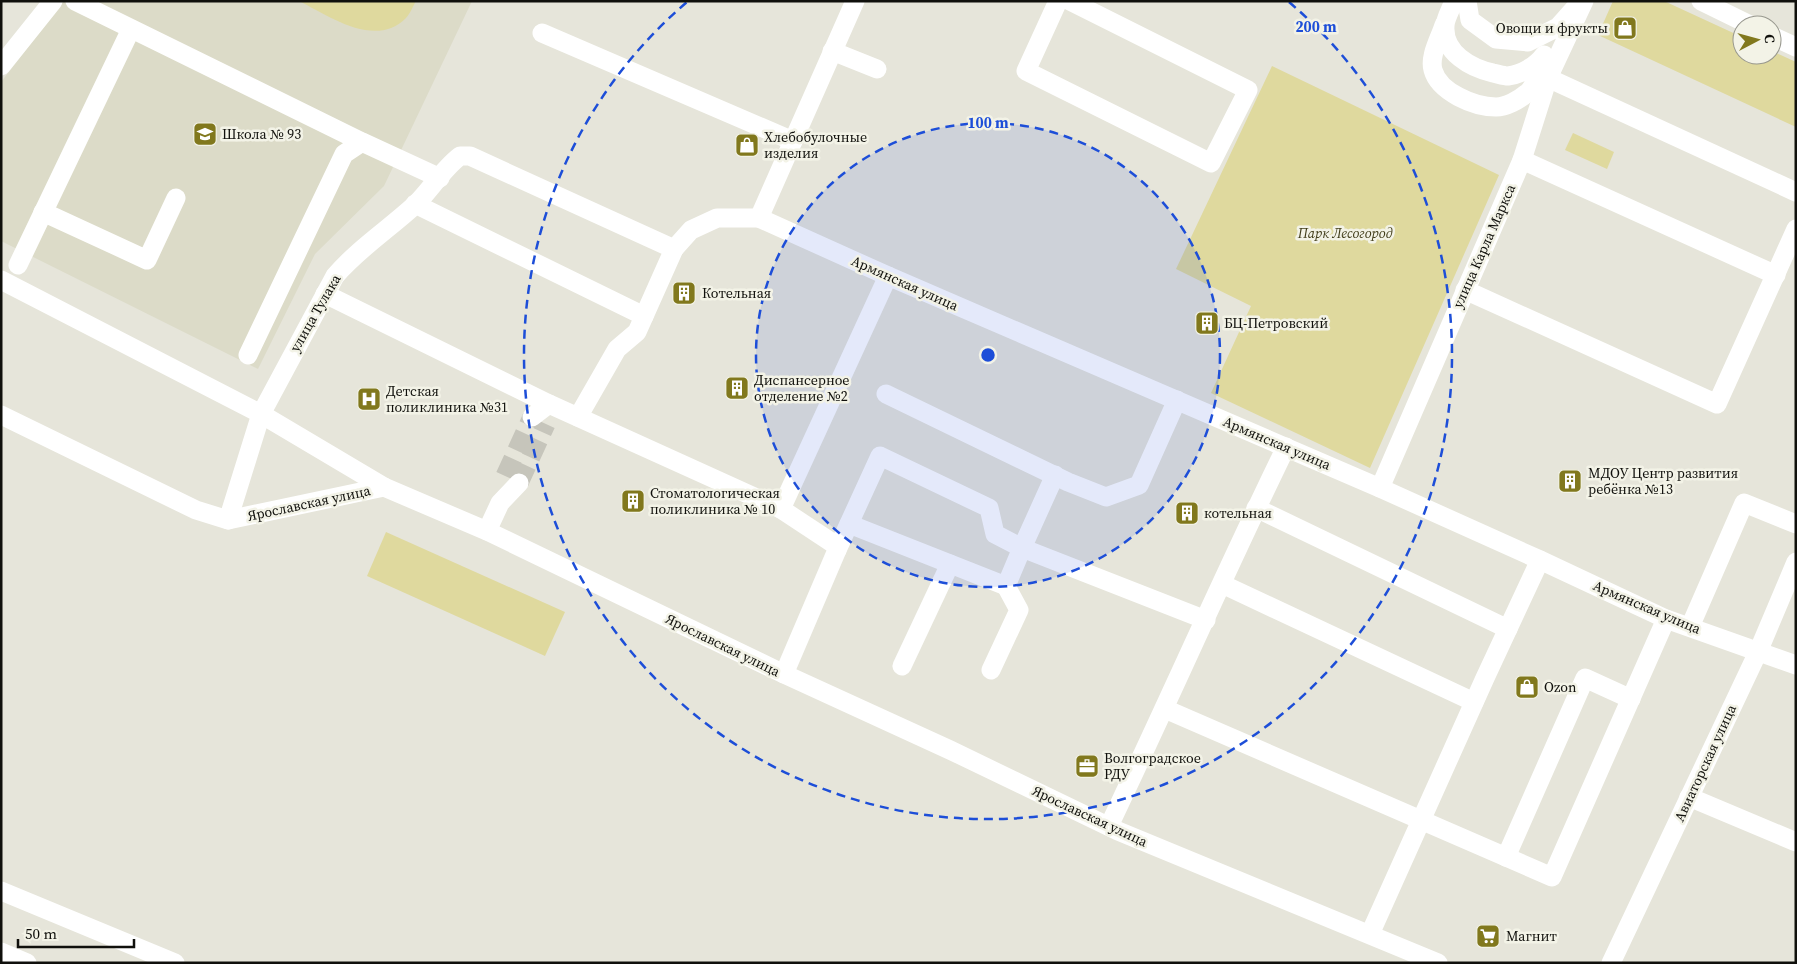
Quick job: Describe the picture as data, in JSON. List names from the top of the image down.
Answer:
{
  "streets": {
    "street": [
      "улица Карла Маркса",
      "Армянская улица",
      "улица Тулака",
      "Ярославская улица",
      "Авиаторская улица"
    ]
  },
  "crossings": [
    ["улица Карла Маркса", "Армянская улица"],
    ["Армянская улица", "Авиаторская улица"],
    ["улица Тулака", "Ярославская улица"]
  ],
  "parks": ["Парк Лесогород"],
  "places": {
    "shop": ["Овощи и фрукты", "Хлебобулочные изделия", "Ozon"],
    "school or university": ["Школа № 93"],
    "building": [
      "Котельная",
      "БЦ-Петровский",
      "Диспансерное отделение №2",
      "МДОУ Центр развития ребёнка №13",
      "Стоматологическая поликлиника № 10",
      "котельная"
    ],
    "hospital": ["Детская поликлиника №31"],
    "office": ["Волгоградское РДУ"],
    "supermarket": ["Магнит"]
  },
  "scale_bar": "50 m",
  "north": "right",
  "rings": ["200 m", "100 m"]
}
